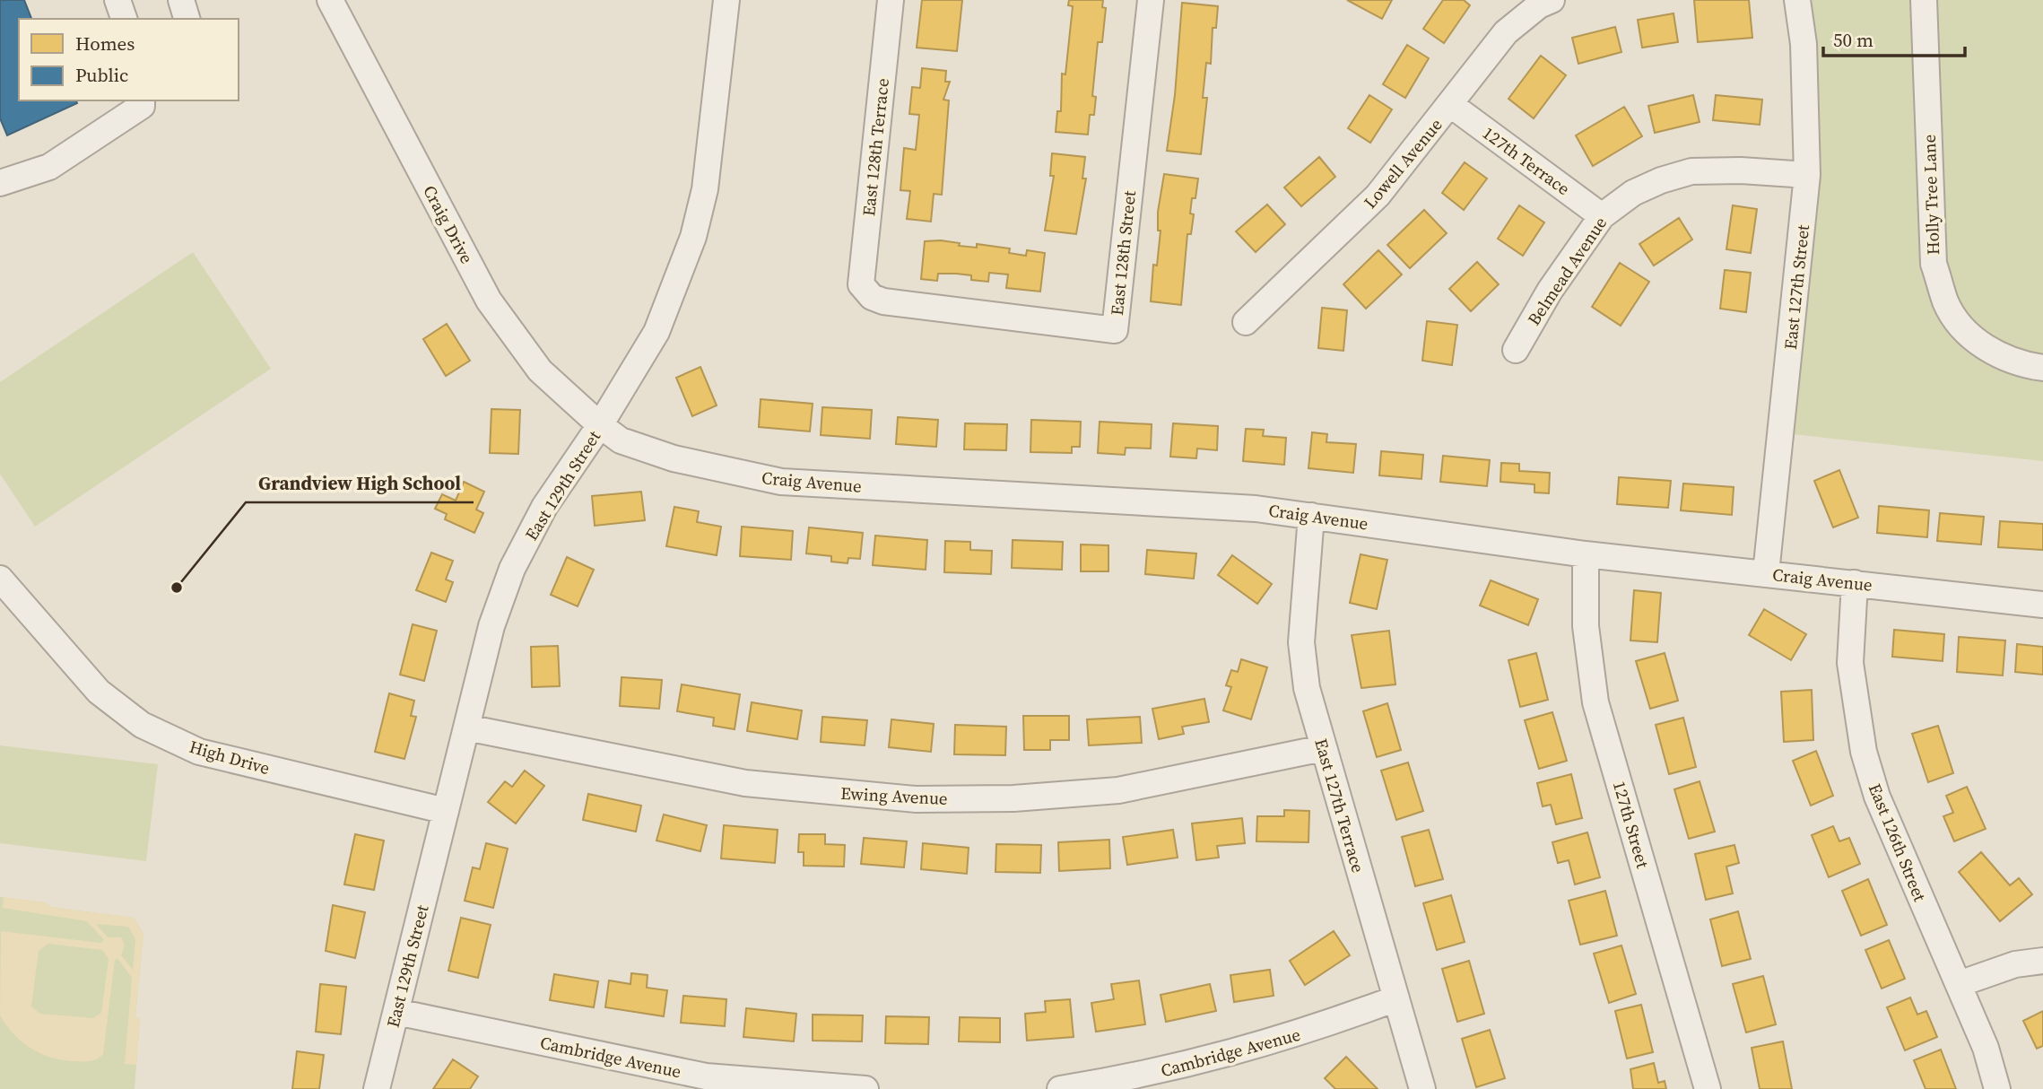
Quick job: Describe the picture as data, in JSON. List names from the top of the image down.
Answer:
{
  "streets": {
    "street": [
      "East 128th Terrace",
      "127th Terrace",
      "Lowell Avenue",
      "Holly Tree Lane",
      "Craig Drive",
      "East 128th Street",
      "Belmead Avenue",
      "East 127th Street",
      "Craig Avenue",
      "East 129th Street",
      "High Drive",
      "Ewing Avenue",
      "East 127th Terrace",
      "127th Street",
      "East 126th Street",
      "Cambridge Avenue"
    ]
  },
  "crossings": [
    ["East 128th Terrace", "East 128th Street"],
    ["127th Terrace", "Lowell Avenue"],
    ["127th Terrace", "Belmead Avenue"],
    ["Craig Drive", "Craig Avenue"],
    ["Craig Drive", "East 129th Street"],
    ["Belmead Avenue", "East 127th Street"],
    ["East 127th Street", "Craig Avenue"],
    ["Craig Avenue", "East 129th Street"],
    ["Craig Avenue", "East 127th Terrace"],
    ["Craig Avenue", "127th Street"],
    ["Craig Avenue", "East 126th Street"],
    ["East 129th Street", "High Drive"],
    ["East 129th Street", "Ewing Avenue"],
    ["East 129th Street", "Cambridge Avenue"],
    ["Ewing Avenue", "East 127th Terrace"],
    ["East 127th Terrace", "Cambridge Avenue"]
  ],
  "places": ["Grandview High School"],
  "legend": ["Homes", "Public"],
  "scale_bar": "50 m"
}
